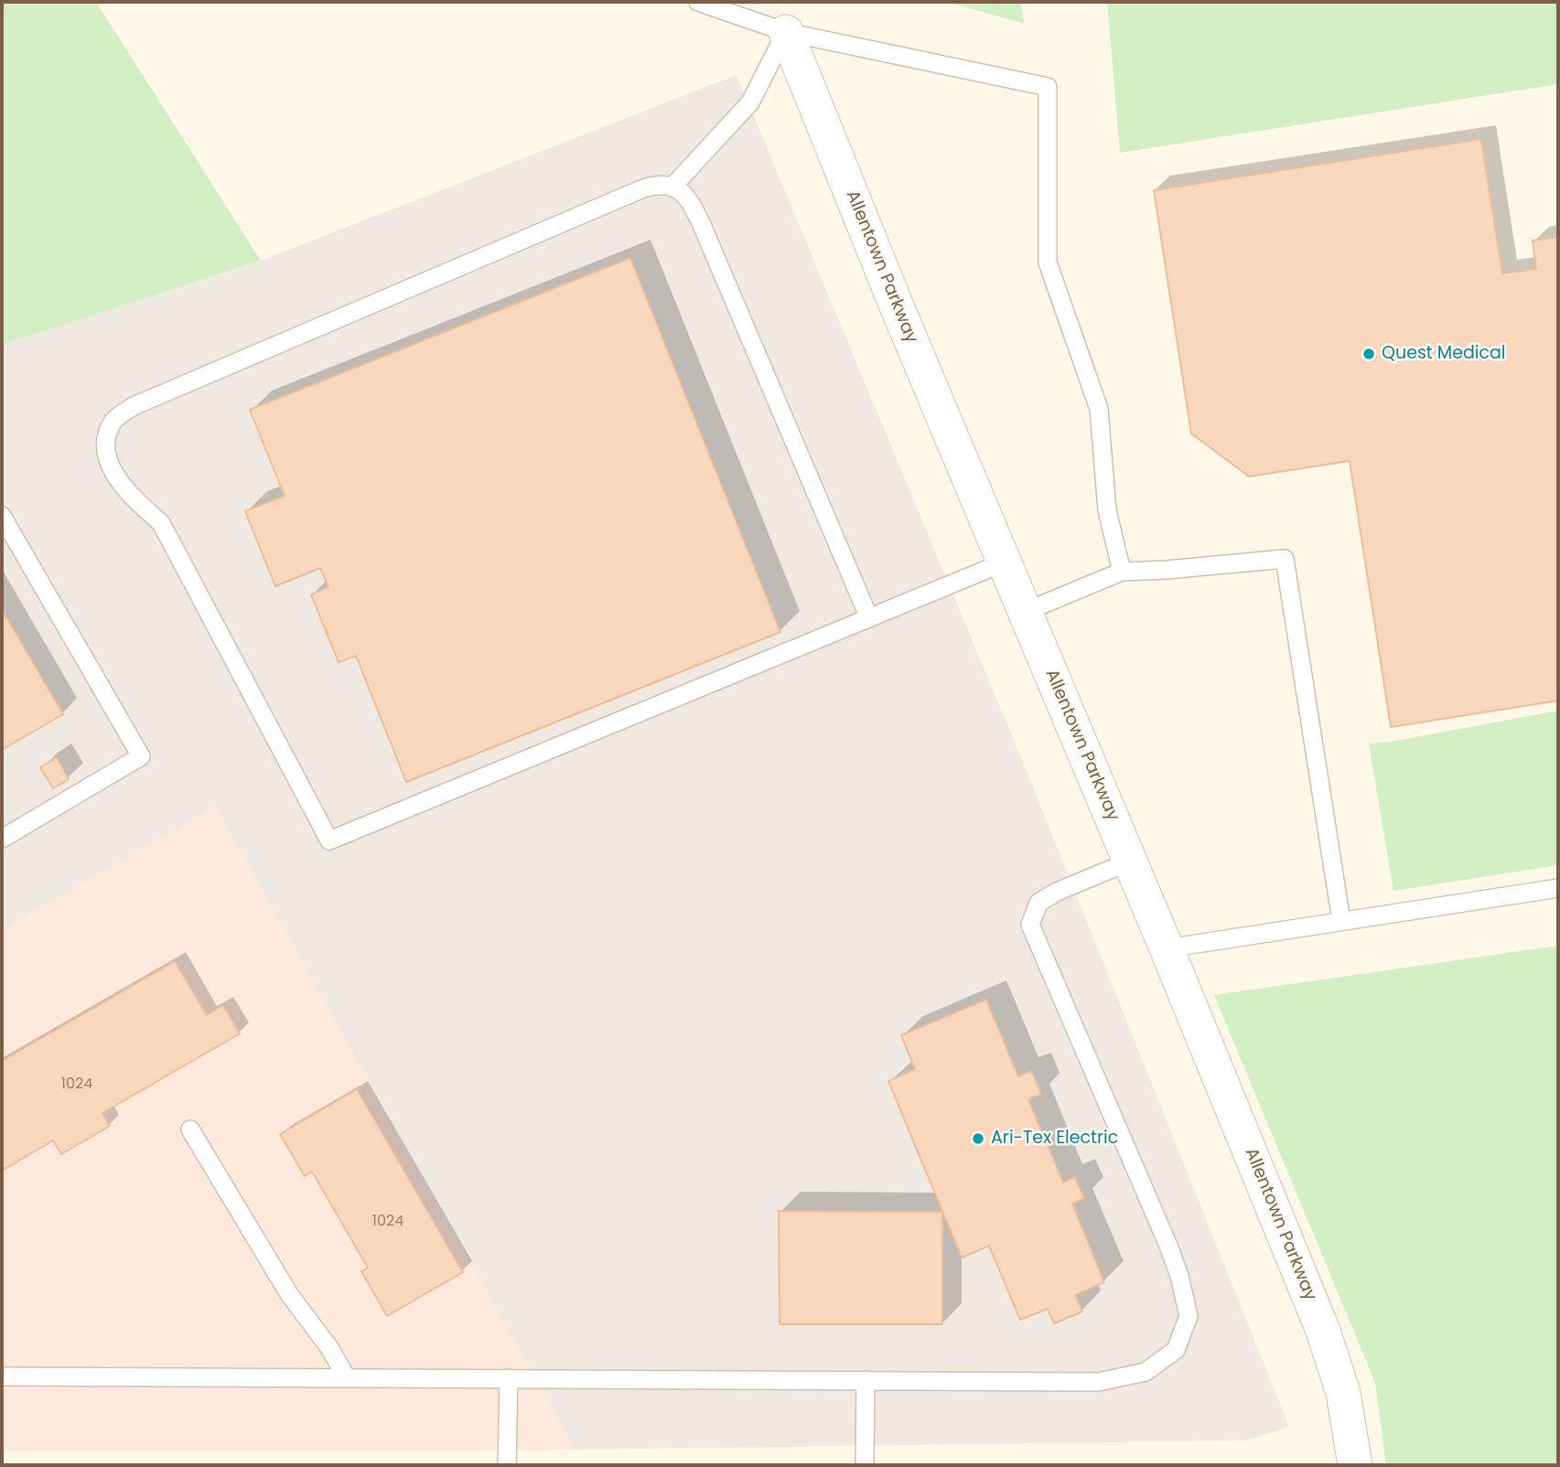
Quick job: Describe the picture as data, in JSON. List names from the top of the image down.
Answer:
{
  "streets": {
    "street": ["Allentown Parkway"]
  },
  "places": ["Quest Medical", "Ari-Tex Electric"],
  "house_numbers": ["1024", "1024"]
}
